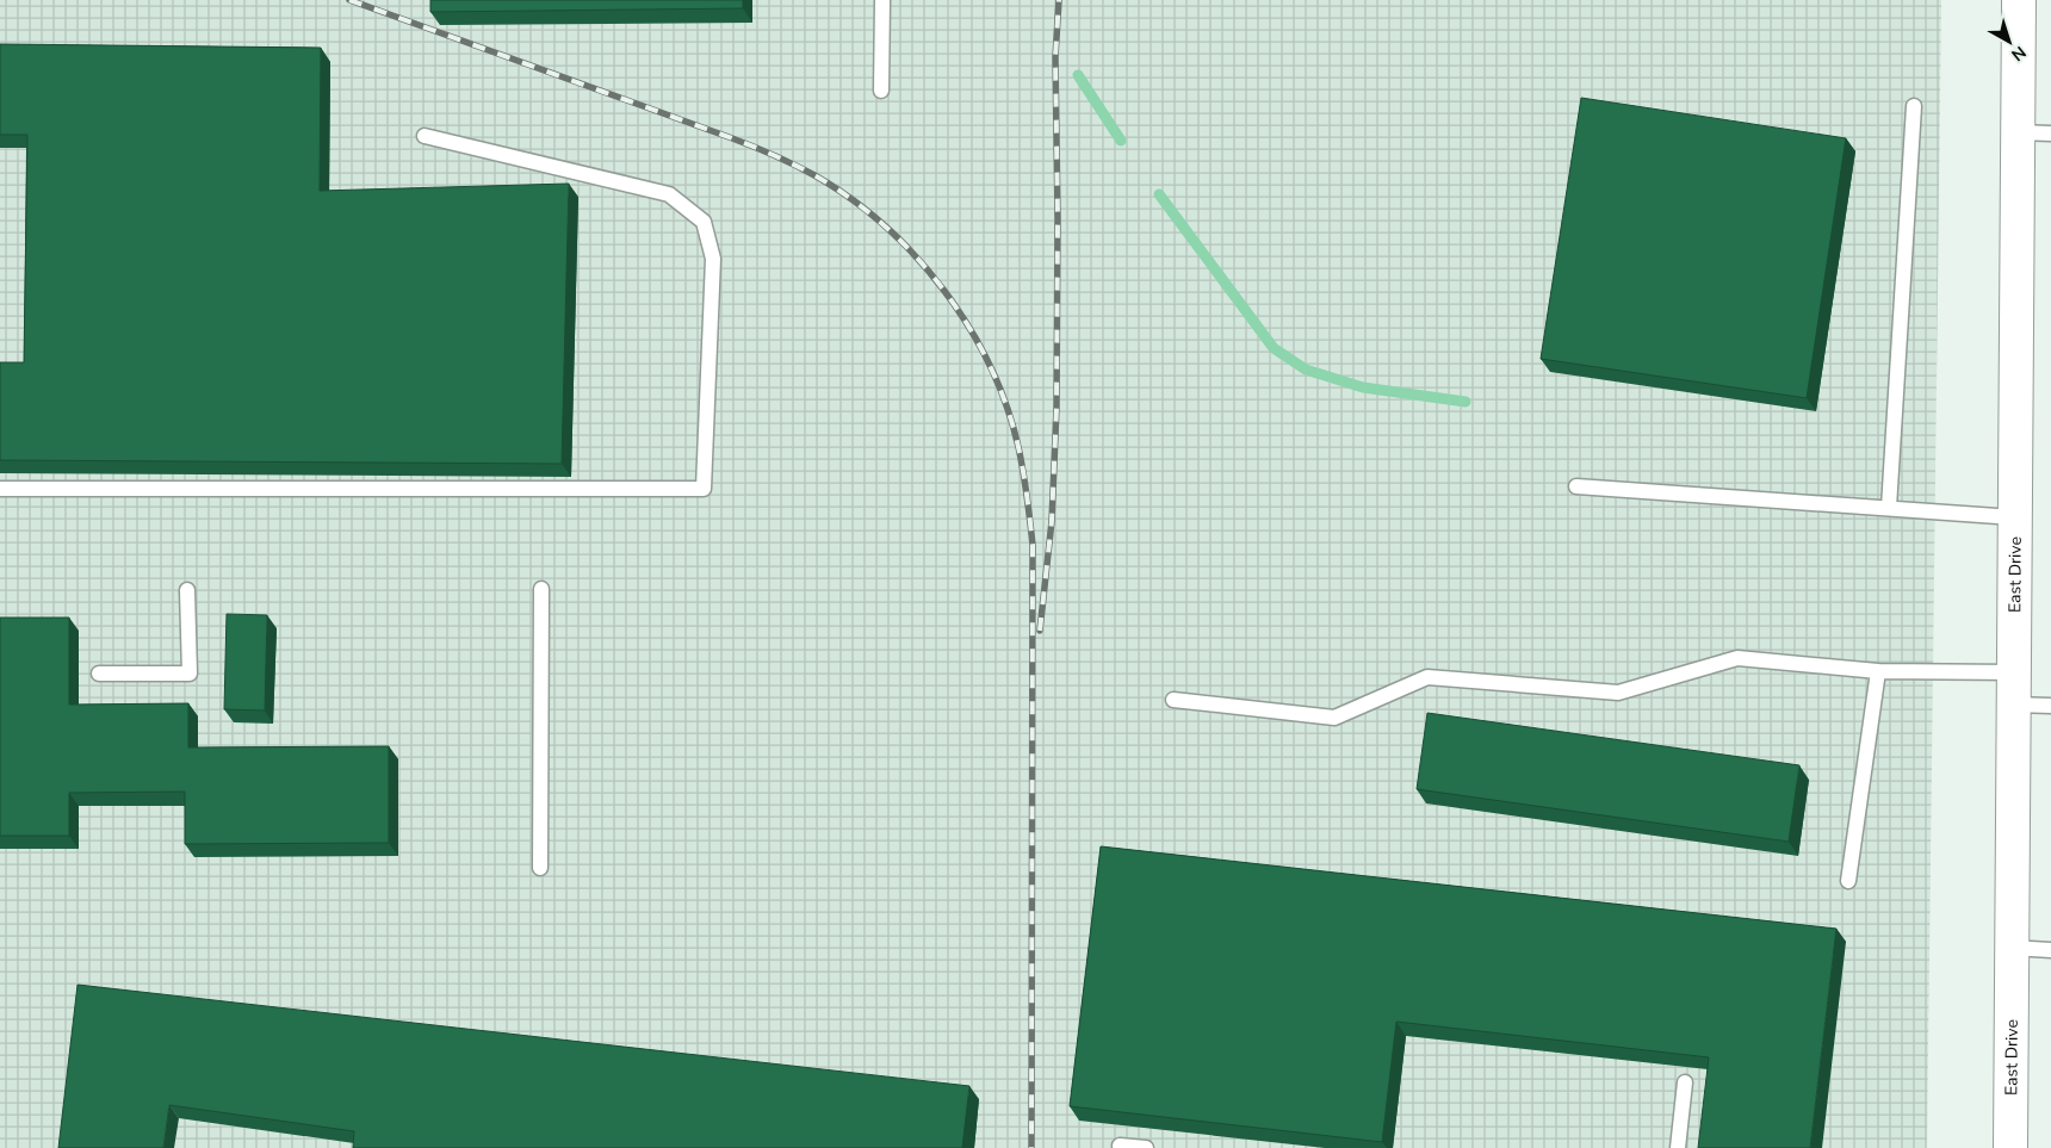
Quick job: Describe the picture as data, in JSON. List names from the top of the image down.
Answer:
{
  "streets": {
    "street": ["East Drive"]
  },
  "north": "bottom right"
}
